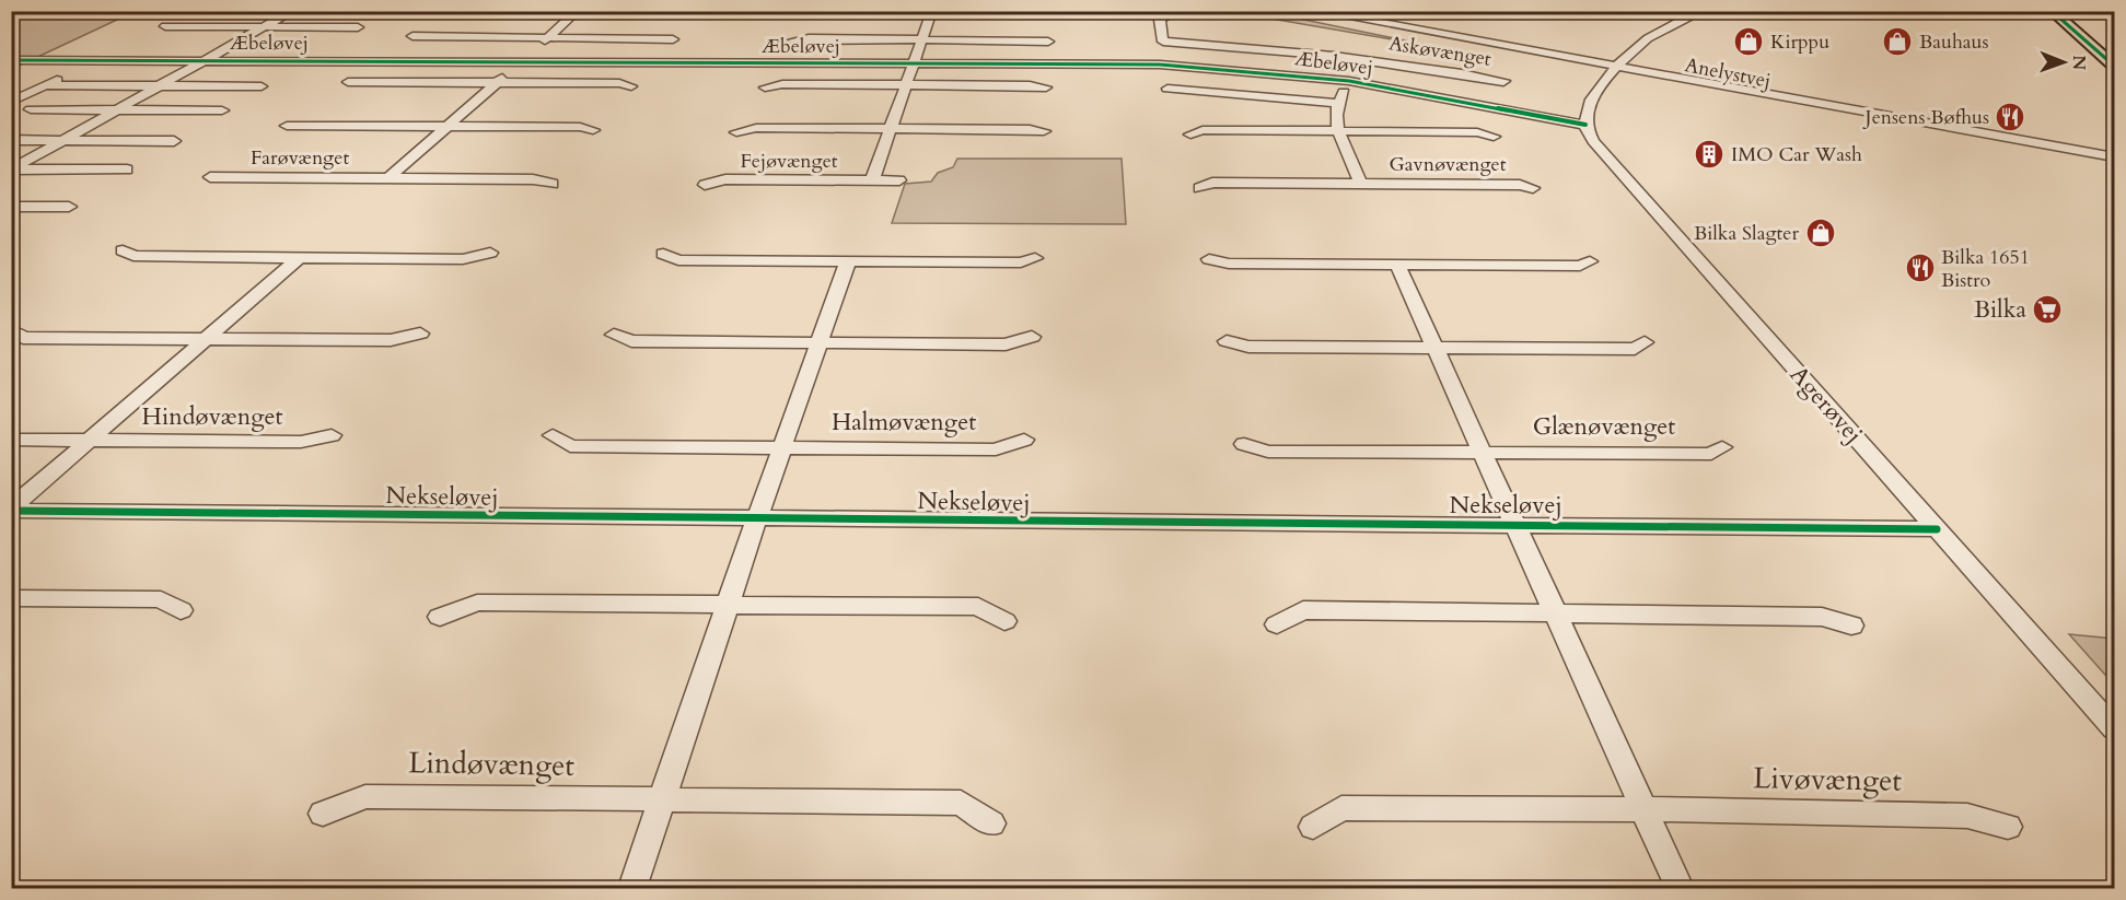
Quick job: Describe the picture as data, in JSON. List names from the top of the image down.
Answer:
{
  "streets": {
    "street": [
      "Æbeløvej",
      "Askøvænget",
      "Anelystvej",
      "Farøvænget",
      "Fejøvænget",
      "Gavnøvænget",
      "Agerøvej",
      "Hindøvænget",
      "Halmøvænget",
      "Glænøvænget",
      "Nekseløvej",
      "Lindøvænget",
      "Livøvænget"
    ]
  },
  "crossings": [
    ["Æbeløvej", "Askøvænget"],
    ["Æbeløvej", "Fejøvænget"],
    ["Æbeløvej", "Agerøvej"],
    ["Agerøvej", "Nekseløvej"],
    ["Hindøvænget", "Nekseløvej"],
    ["Halmøvænget", "Nekseløvej"]
  ],
  "places": {
    "shop": ["Kirppu", "Bauhaus", "Bilka Slagter"],
    "restaurant": ["Jensens Bøfhus", "Bilka 1651 Bistro"],
    "building": ["IMO Car Wash"],
    "supermarket": ["Bilka"]
  },
  "north": "right"
}
